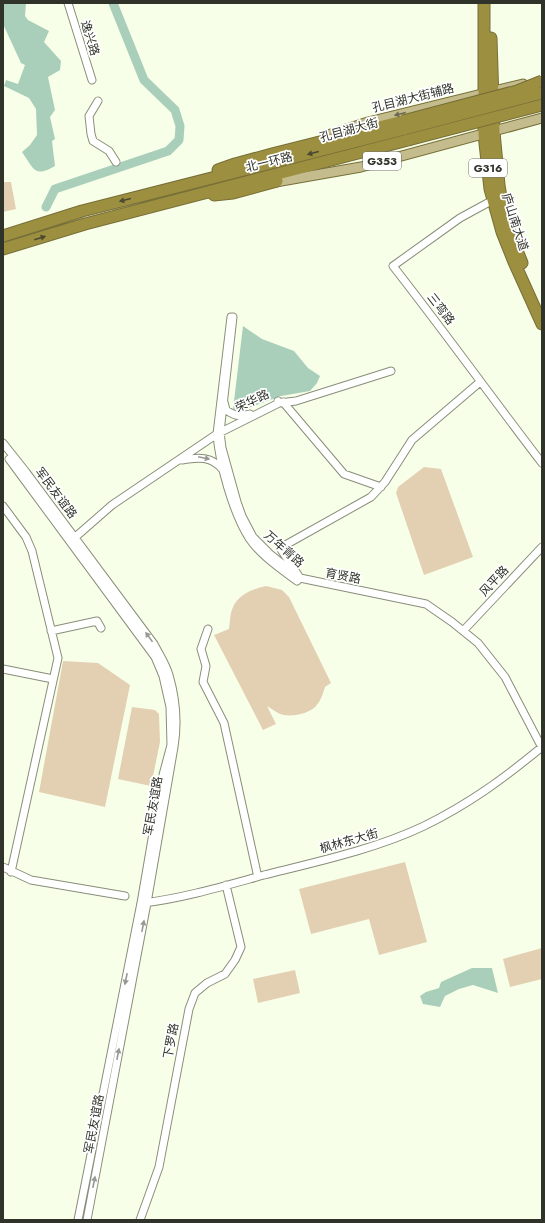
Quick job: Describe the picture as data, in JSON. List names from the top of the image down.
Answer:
{
  "streets": {
    "highway": [
      "孔目湖大街",
      "G353",
      "北一环路",
      "G316",
      "庐山南大道"
    ],
    "main road": ["孔目湖大街辅路"],
    "street": [
      "逸兴路",
      "三弯路",
      "荣华路",
      "军民友谊路",
      "万年青路",
      "育贤路",
      "风平路",
      "枫林东大街",
      "下罗路"
    ]
  },
  "crossings": [
    ["孔目湖大街辅路", "庐山南大道"],
    ["G353", "北一环路"],
    ["G353", "庐山南大道"],
    ["庐山南大道", "三弯路"],
    ["荣华路", "军民友谊路"],
    ["荣华路", "万年青路"],
    ["军民友谊路", "枫林东大街"],
    ["万年青路", "育贤路"],
    ["育贤路", "风平路"],
    ["育贤路", "枫林东大街"],
    ["枫林东大街", "下罗路"]
  ]
}
